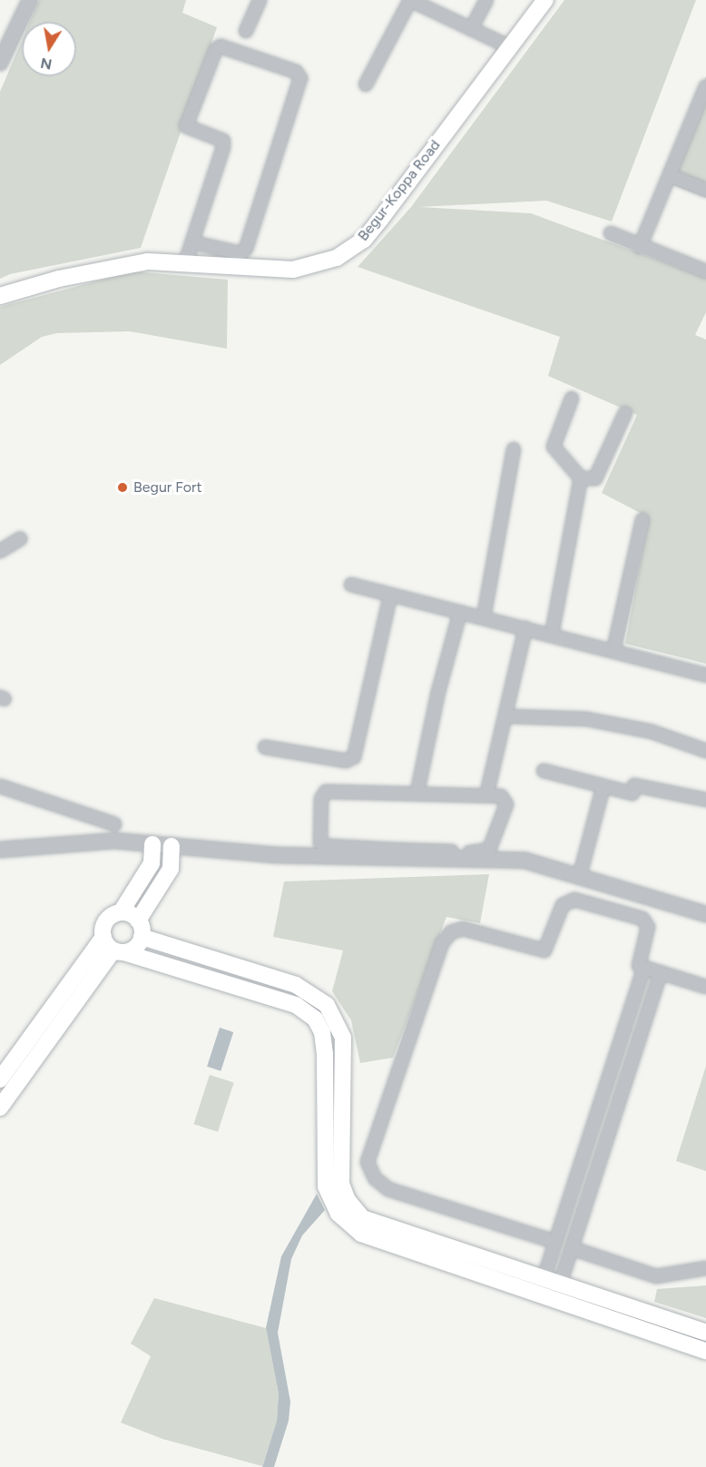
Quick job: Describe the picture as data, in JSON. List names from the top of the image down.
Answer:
{
  "streets": {
    "main road": ["Begur-Koppa Road"]
  },
  "places": ["Begur Fort"],
  "north": "bottom"
}
